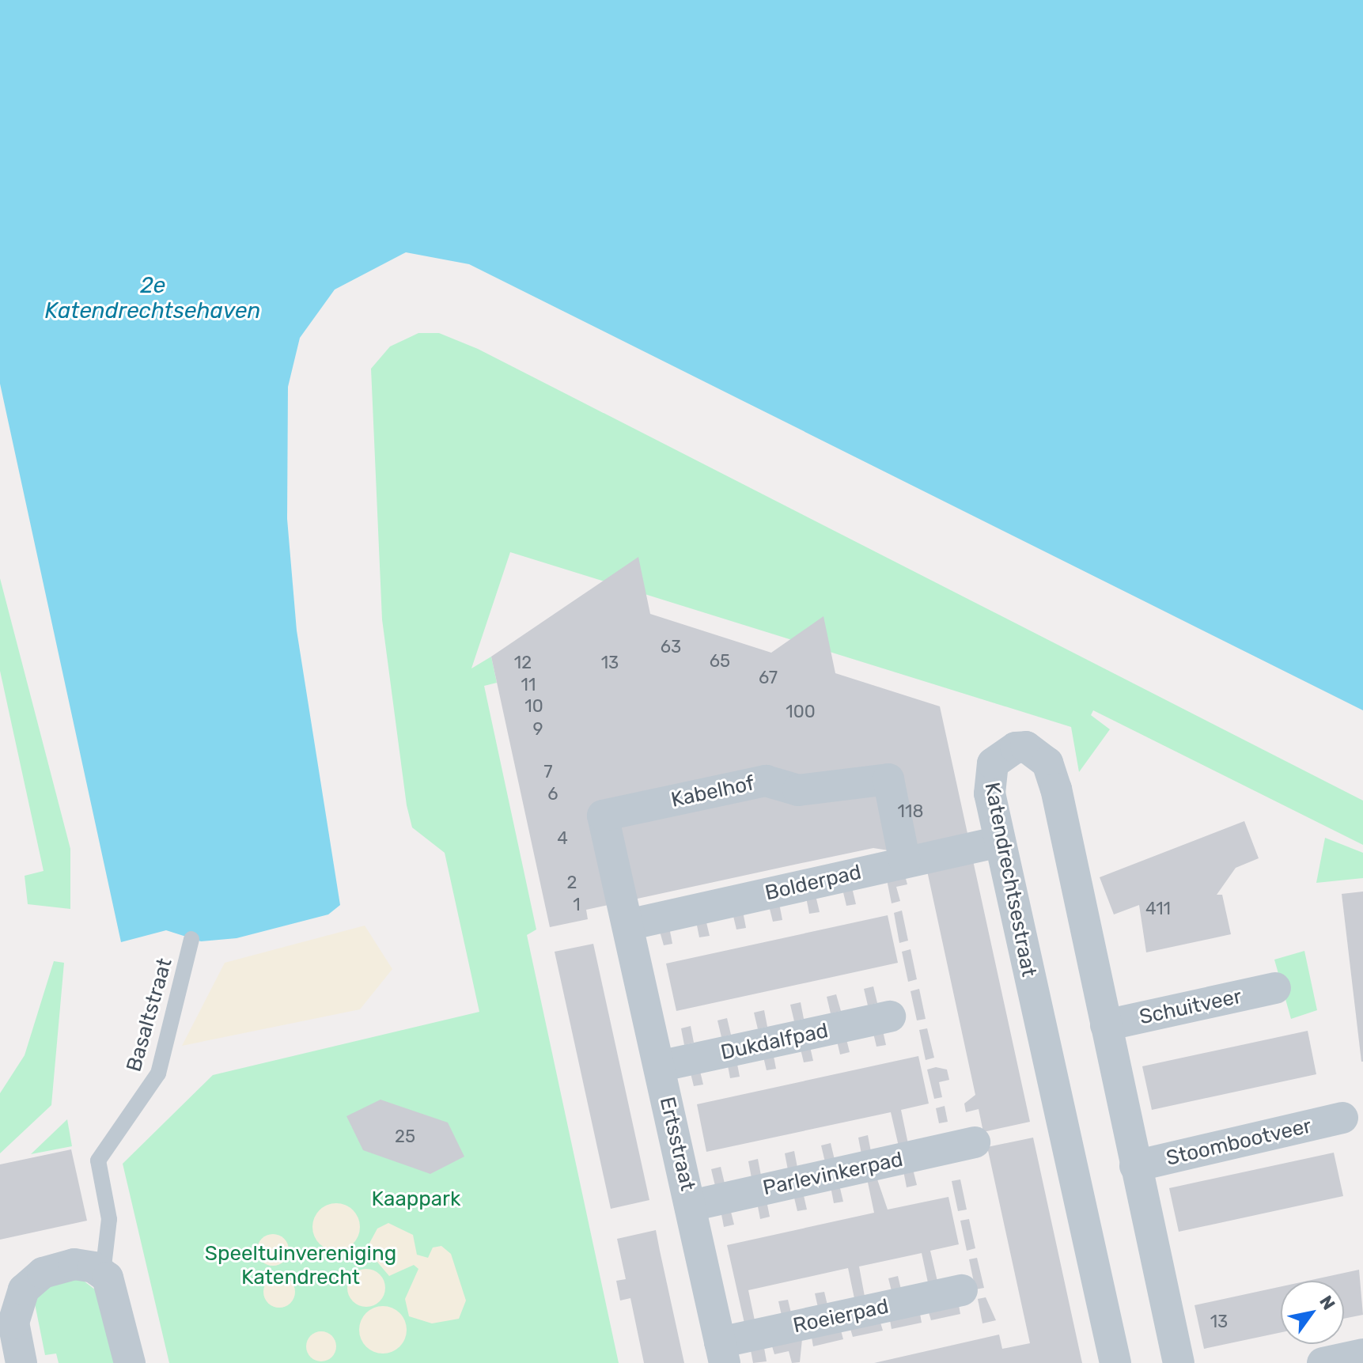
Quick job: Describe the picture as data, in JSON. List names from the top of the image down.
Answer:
{
  "streets": {
    "street": [
      "Kabelhof",
      "Katendrechtsestraat",
      "Bolderpad",
      "Schuitveer",
      "Dukdalfpad",
      "Stoombootveer",
      "Ertsstraat",
      "Parlevinkerpad",
      "Roeierpad"
    ],
    "lane": ["Basaltstraat"]
  },
  "crossings": [
    ["Kabelhof", "Bolderpad"],
    ["Kabelhof", "Ertsstraat"],
    ["Katendrechtsestraat", "Bolderpad"],
    ["Katendrechtsestraat", "Schuitveer"],
    ["Katendrechtsestraat", "Stoombootveer"],
    ["Bolderpad", "Ertsstraat"],
    ["Dukdalfpad", "Ertsstraat"],
    ["Ertsstraat", "Parlevinkerpad"],
    ["Ertsstraat", "Roeierpad"]
  ],
  "water": ["2e Katendrechtsehaven"],
  "parks": ["Kaappark", "Speeltuinvereniging Katendrecht"],
  "house_numbers": [
    "63",
    "65",
    "12",
    "13",
    "67",
    "11",
    "10",
    "100",
    "9",
    "7",
    "6",
    "118",
    "4",
    "2",
    "1",
    "411",
    "25",
    "13"
  ],
  "north": "top right"
}
